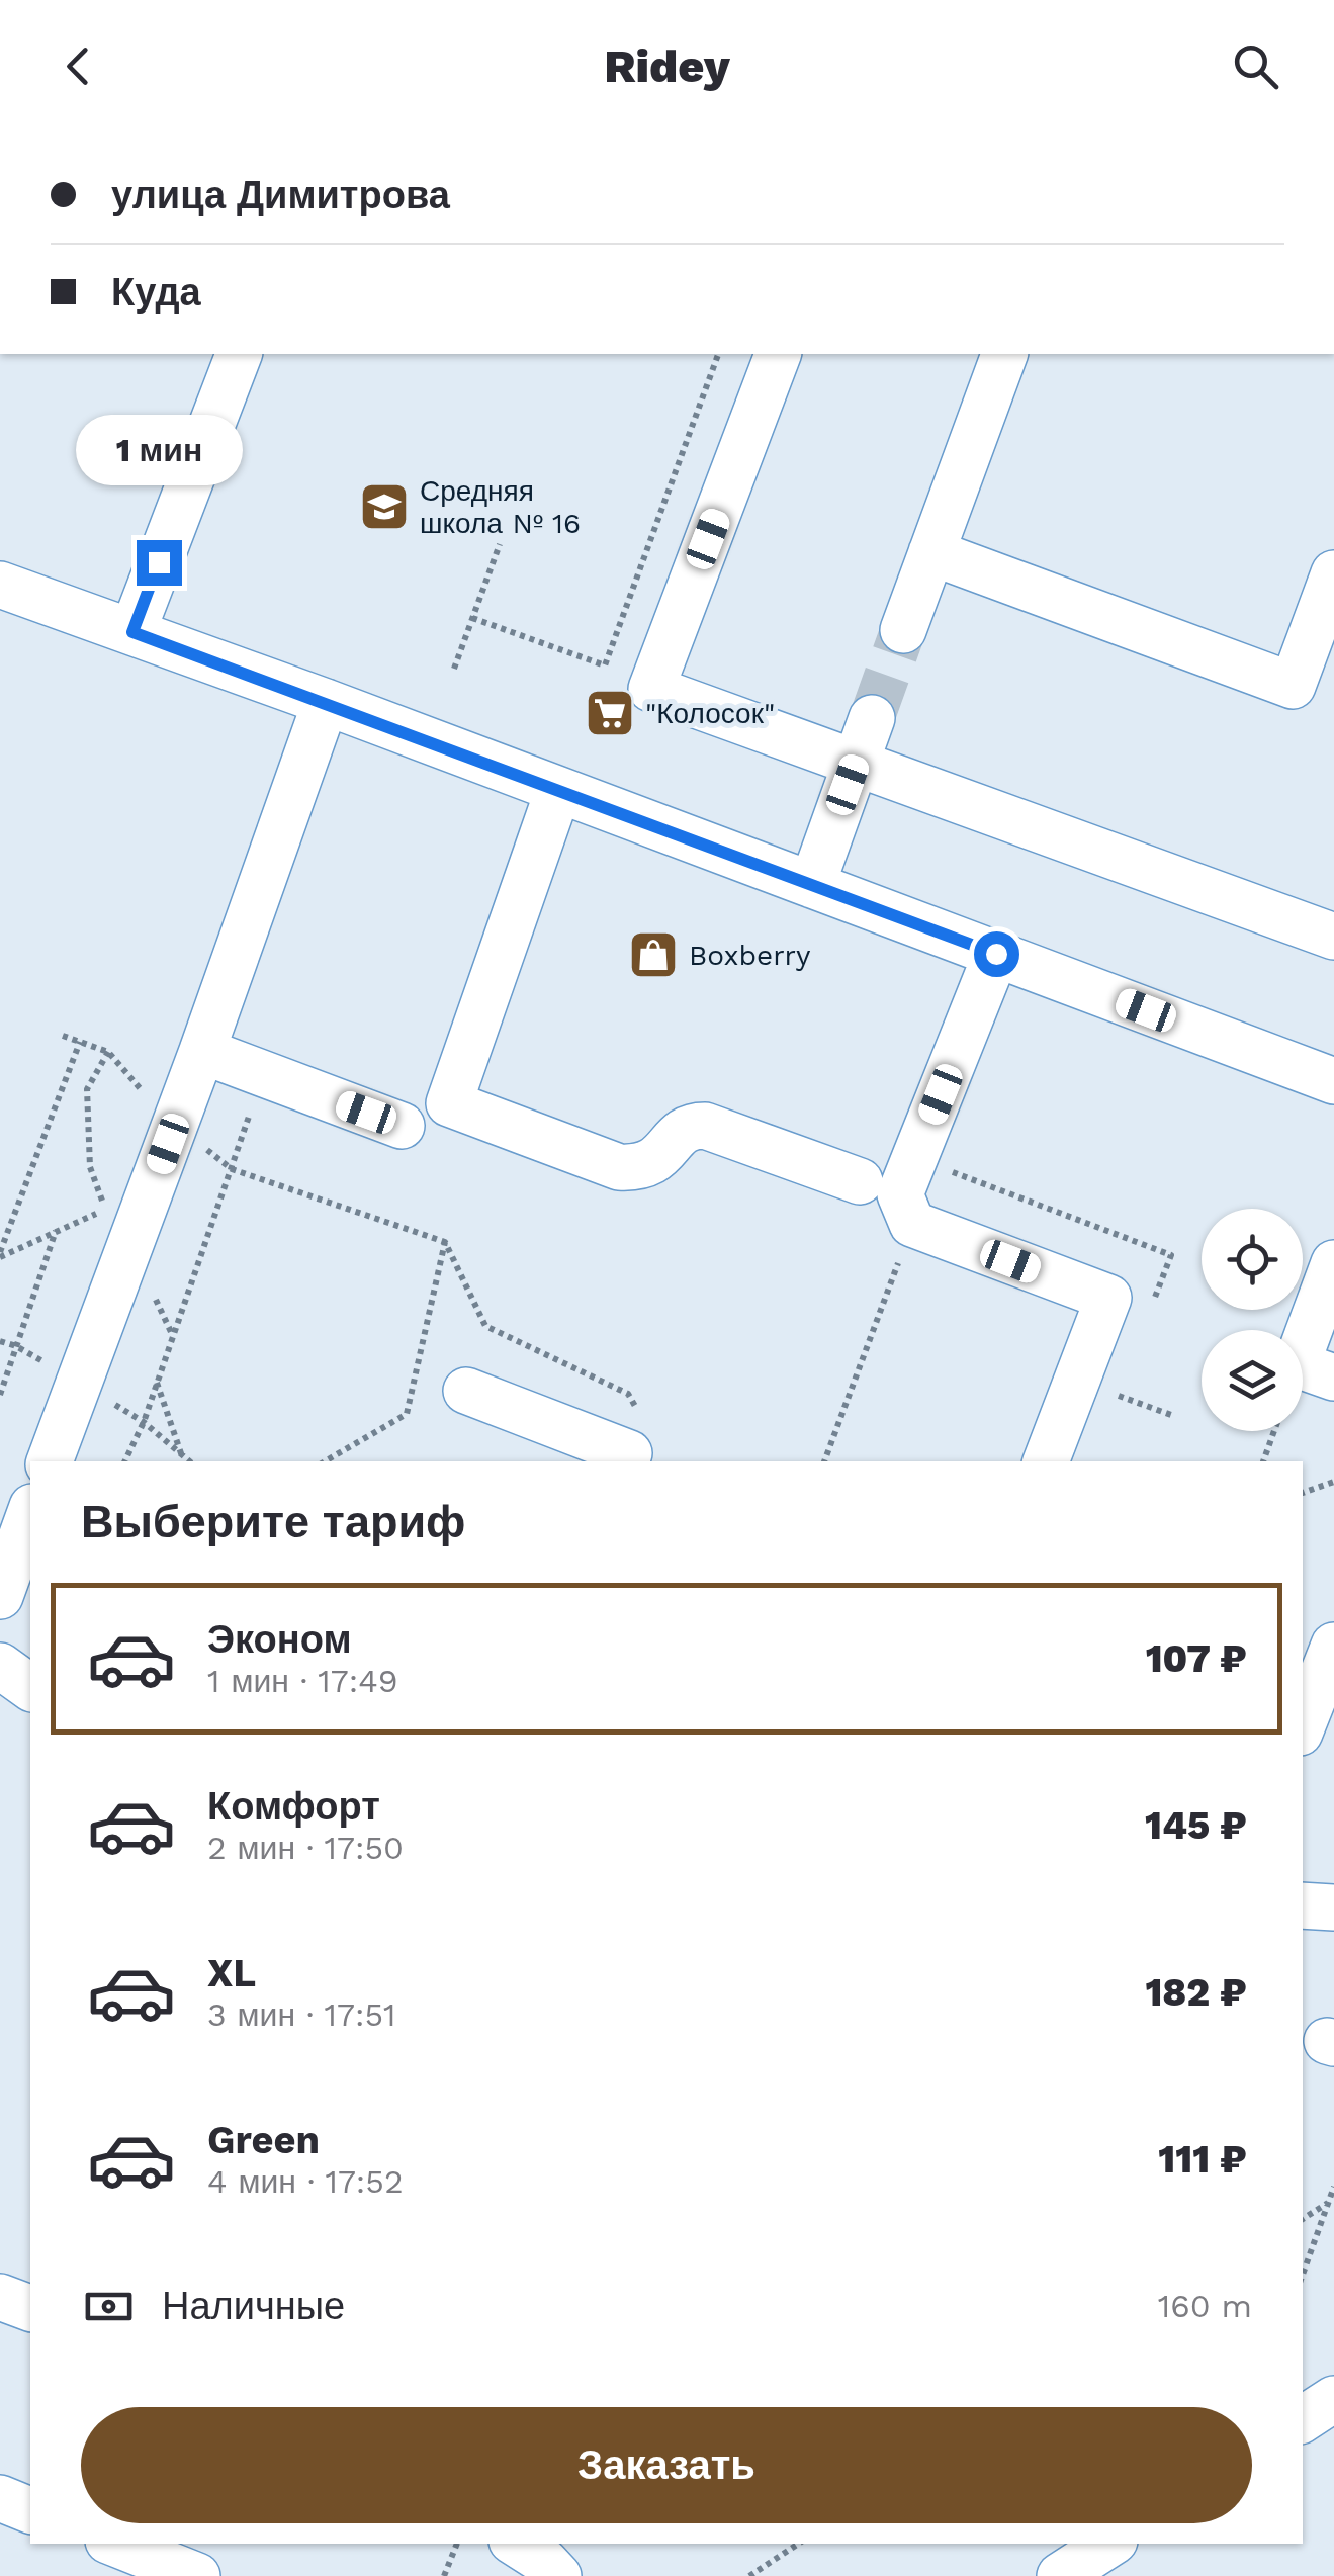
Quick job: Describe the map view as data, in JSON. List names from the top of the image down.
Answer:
{
  "places": {
    "school or university": ["Средняя школа № 16"],
    "supermarket": ["\"Колосок\""],
    "shop": ["Boxberry"]
  },
  "page": {
    "header": "Ridey",
    "banner": ["улица Димитрова", "Куда"],
    "bubble": "1 мин",
    "heading": "Выберите тариф",
    "list": [
      {
        "name": "Эконом",
        "note": "1 мин · 17:49",
        "value": "107 ₽"
      },
      {
        "name": "Комфорт",
        "note": "2 мин · 17:50",
        "value": "145 ₽"
      },
      {
        "name": "XL",
        "note": "3 мин · 17:51",
        "value": "182 ₽"
      },
      {
        "name": "Green",
        "note": "4 мин · 17:52",
        "value": "111 ₽"
      }
    ],
    "pay": ["Наличные", "160 m"],
    "buttons": "Заказать"
  }
}
